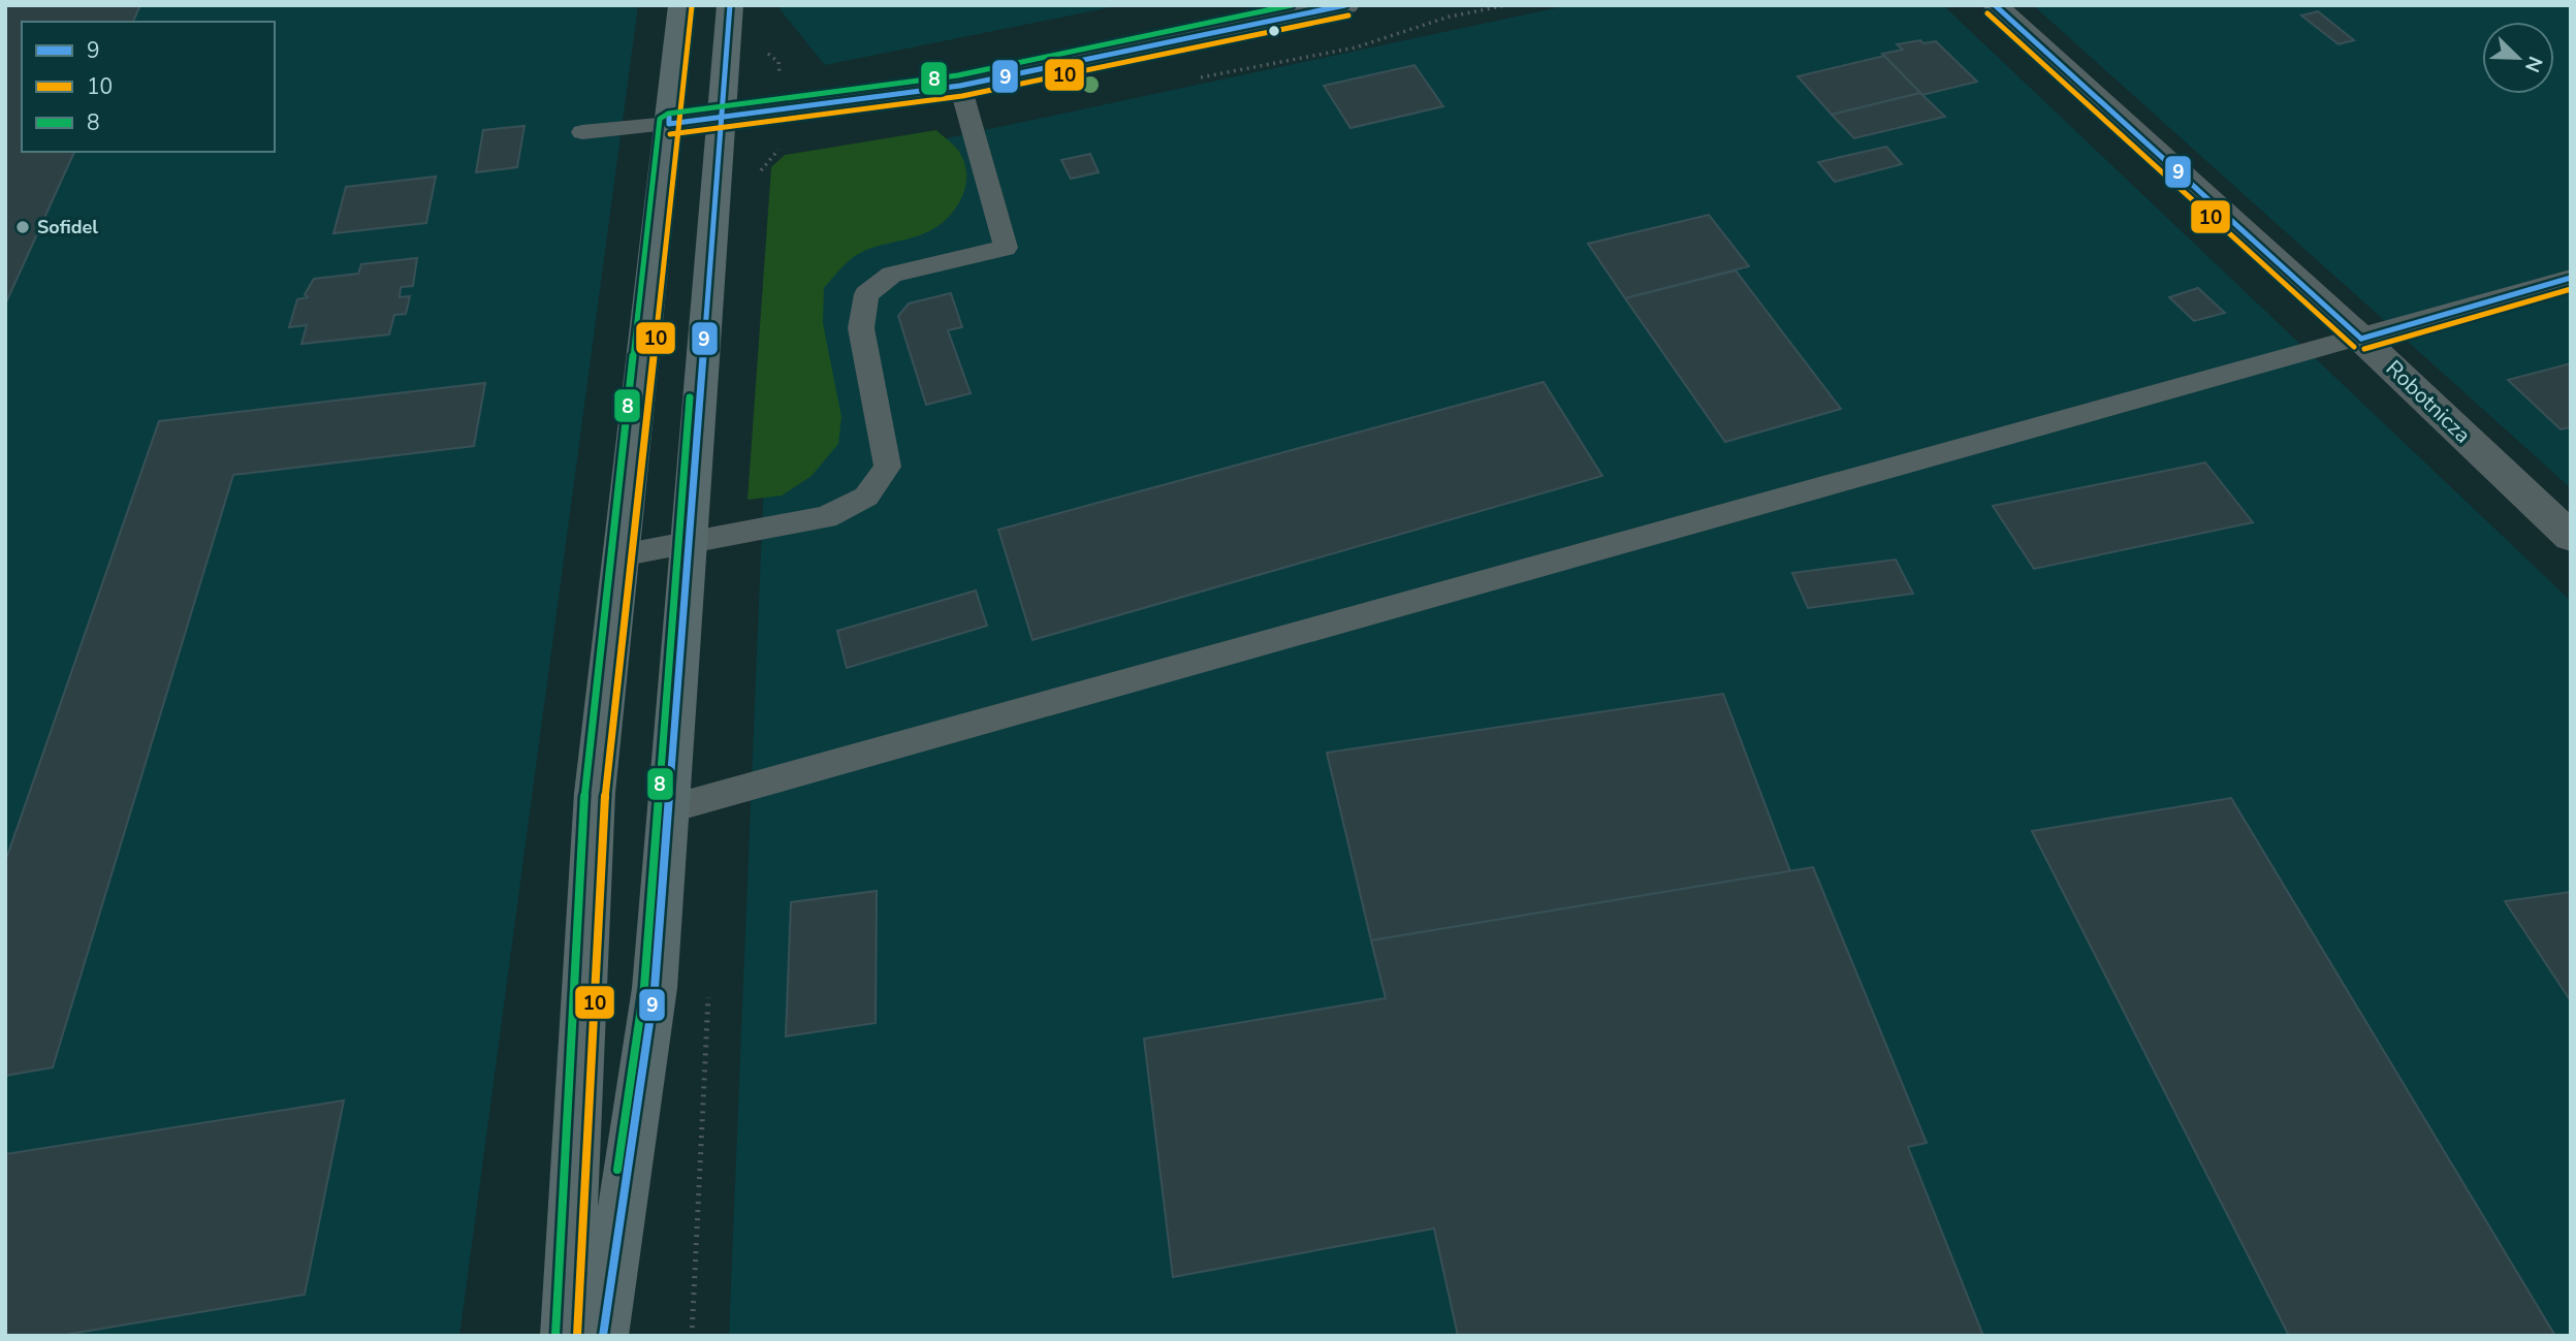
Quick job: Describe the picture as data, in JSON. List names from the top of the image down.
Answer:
{
  "streets": {
    "street": ["Robotnicza"]
  },
  "places": ["Sofidel"],
  "lines": ["transit line 9", "transit line 8", "transit line 10"],
  "legend": ["9", "10", "8"],
  "north": "bottom right"
}
